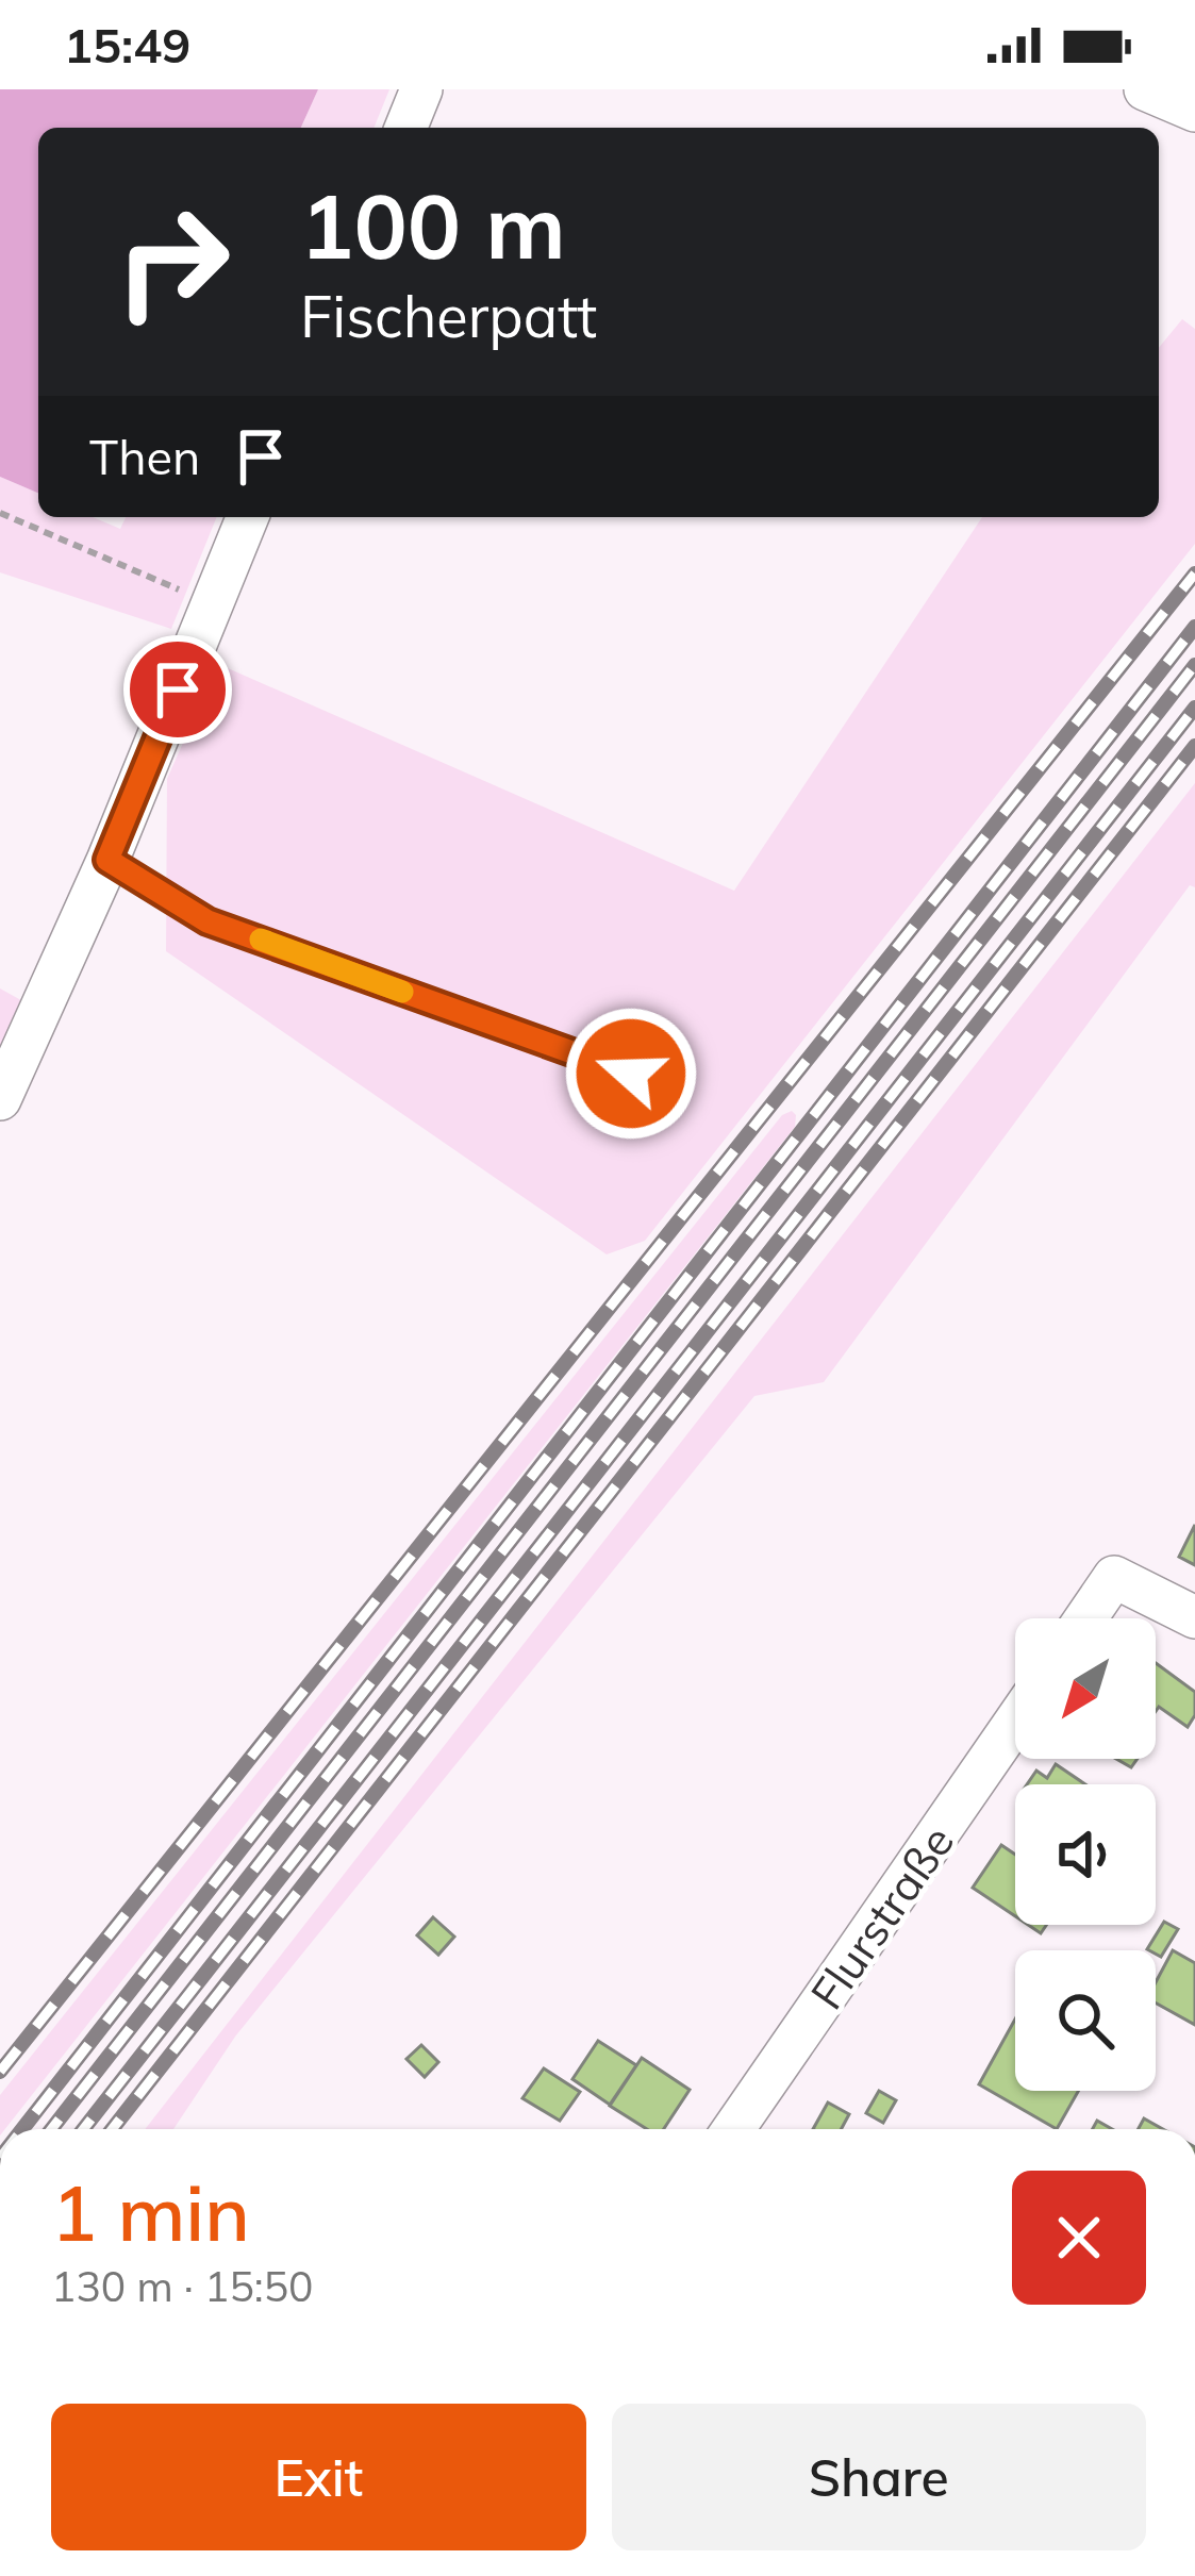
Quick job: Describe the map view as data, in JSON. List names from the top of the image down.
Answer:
{
  "streets": {
    "street": ["Flurstraße"]
  },
  "north": "bottom left",
  "page": {
    "status": "15:49",
    "turn": ["100 m", "Fischerpatt"],
    "then": "Then",
    "heading": ["1 min", "130 m · 15:50"],
    "buttons": ["Exit", "Share"]
  }
}
